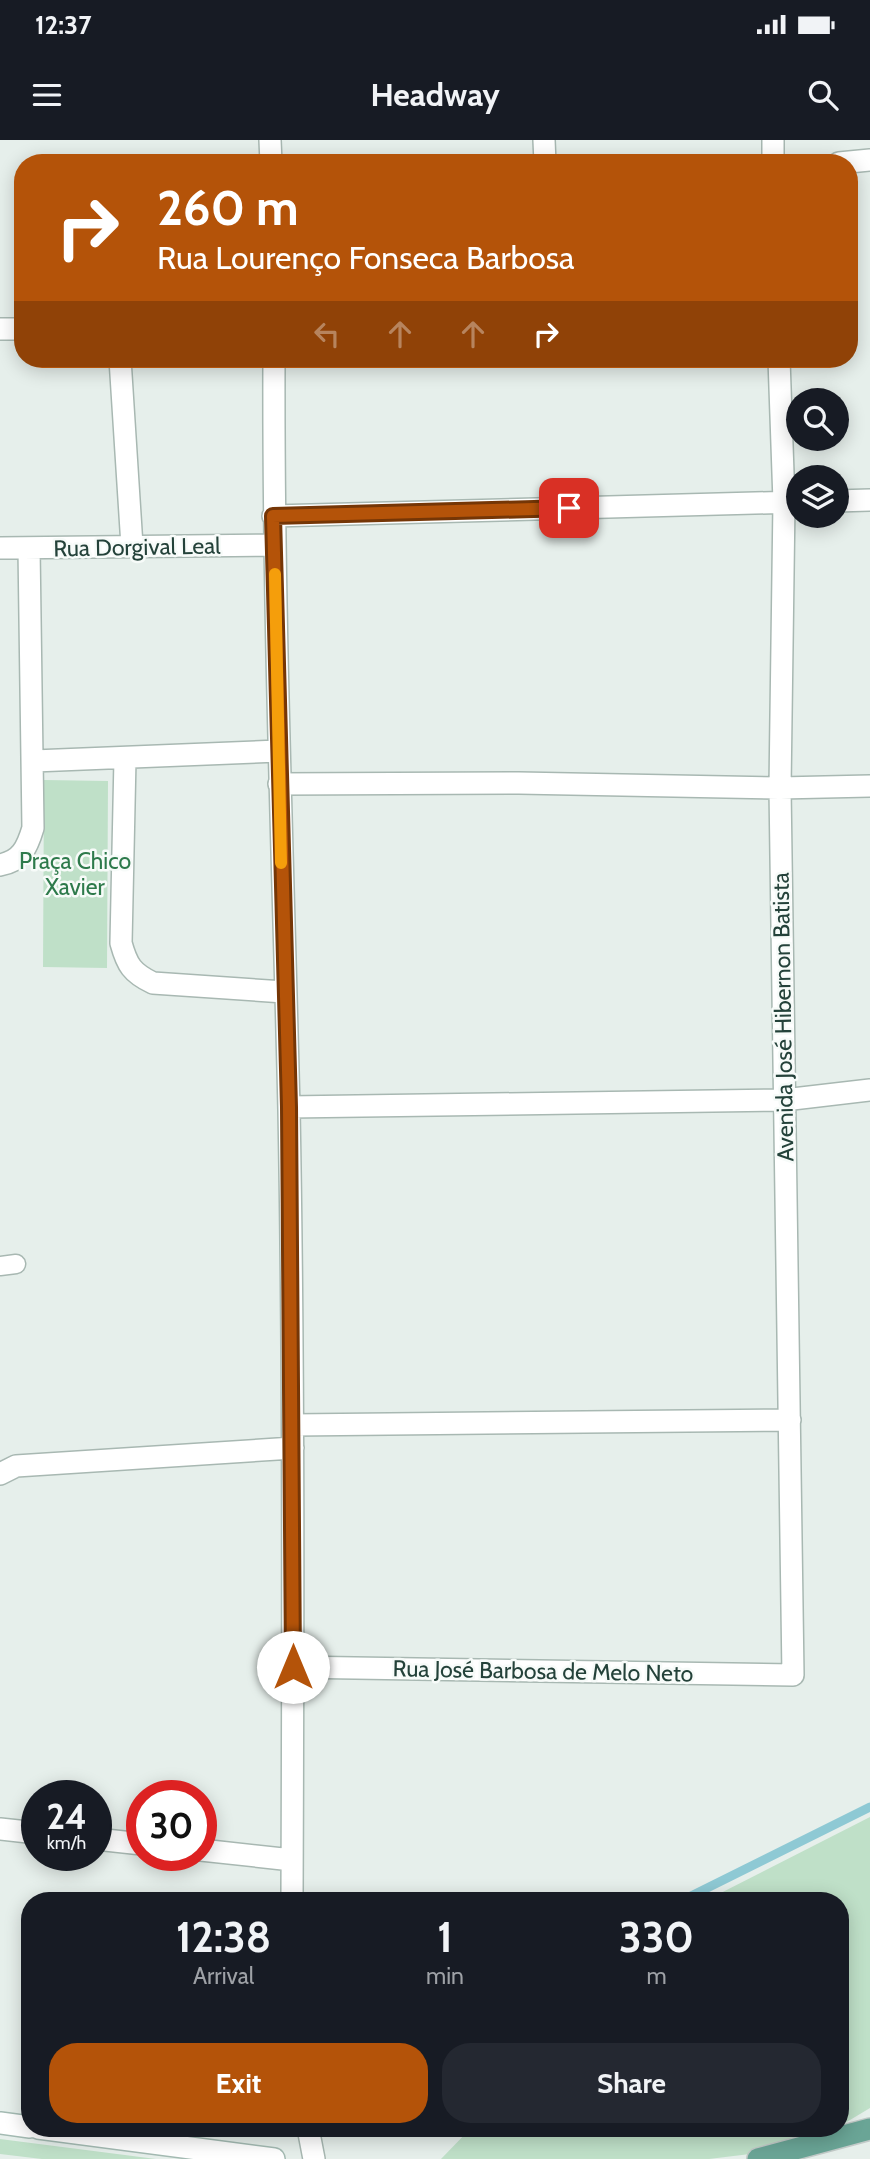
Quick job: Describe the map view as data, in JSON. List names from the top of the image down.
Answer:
{
  "streets": {
    "street": ["Rua Dorgival Leal", "Avenida José Hibernon Batista", "Rua José Barbosa de Melo Neto"]
  },
  "crossings": [
    ["Avenida José Hibernon Batista", "Rua José Barbosa de Melo Neto"]
  ],
  "parks": ["Praça Chico Xavier"],
  "page": {
    "status": "12:37",
    "header": "Headway",
    "turn": ["260 m", "Rua Lourenço Fonseca Barbosa"],
    "speed": "24 km/h",
    "limit": "30",
    "eta": [
      "12:38",
      "Arrival",
      "1",
      "min",
      "330",
      "m"
    ],
    "buttons": ["Exit", "Share"]
  }
}
